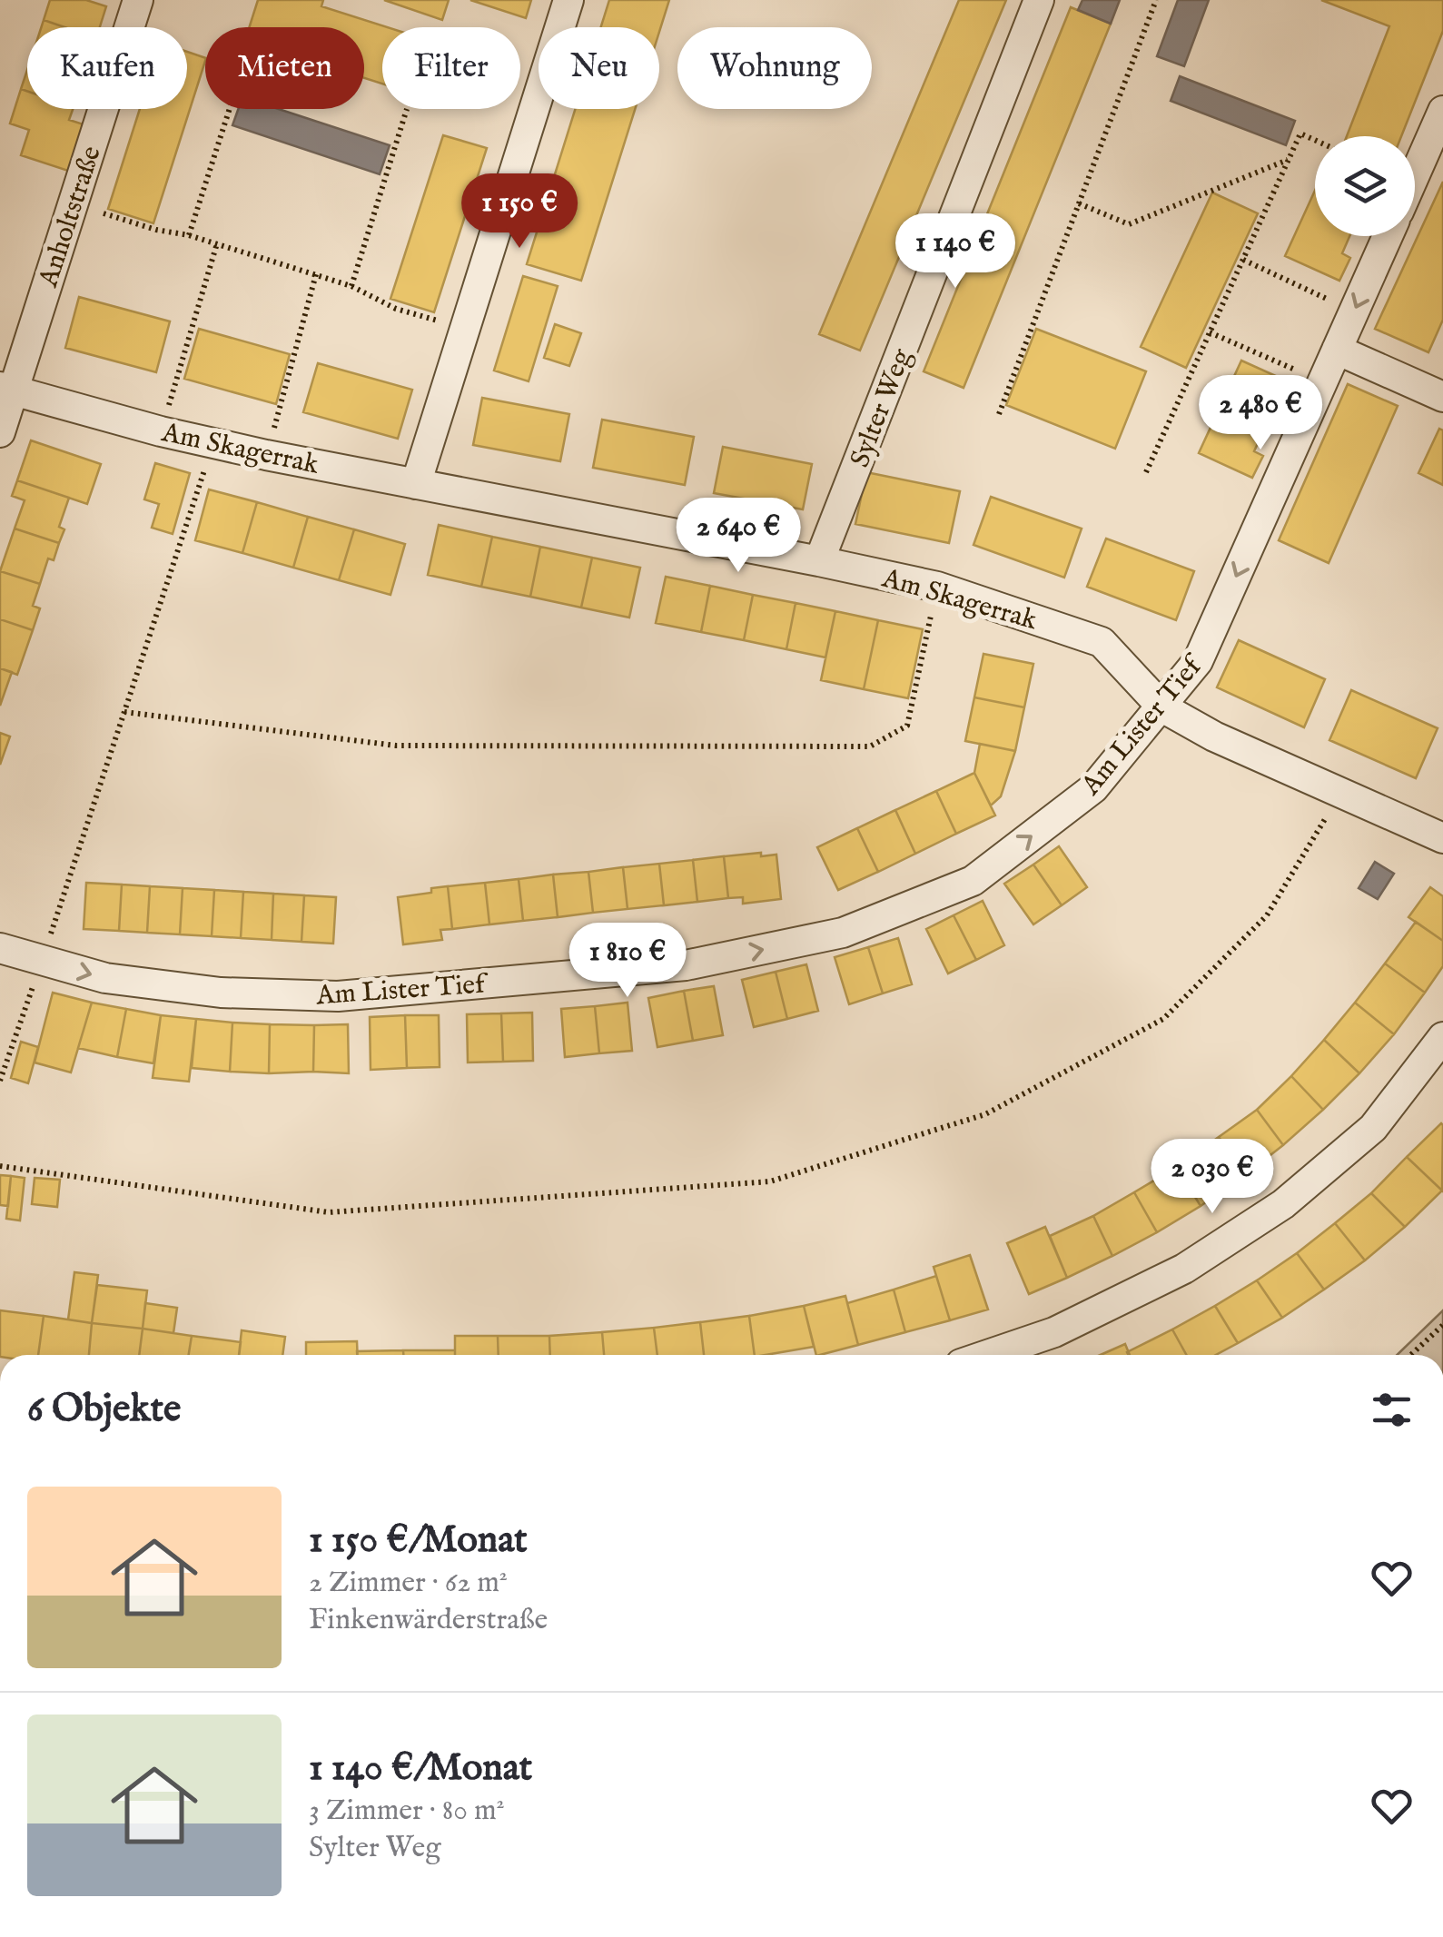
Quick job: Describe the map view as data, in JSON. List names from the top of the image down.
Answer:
{
  "streets": {
    "street": [
      "Anholtstraße",
      "Sylter Weg",
      "Am Skagerrak",
      "Am Lister Tief"
    ]
  },
  "crossings": [
    ["Anholtstraße", "Am Skagerrak"],
    ["Sylter Weg", "Am Skagerrak"],
    ["Am Skagerrak", "Am Lister Tief"]
  ],
  "page": {
    "chip": [
      "Kaufen",
      "Mieten",
      "Filter",
      "Neu",
      "Wohnung"
    ],
    "price": [
      "1 150 €",
      "1 140 €",
      "2 480 €",
      "2 640 €",
      "1 810 €",
      "2 030 €"
    ],
    "heading": "6 Objekte",
    "list": [
      {
        "name": "1 150 €/Monat",
        "note": "2 Zimmer · 62 m² · Finkenwärderstraße"
      },
      {
        "name": "1 140 €/Monat",
        "note": "3 Zimmer · 80 m² · Sylter Weg"
      }
    ]
  }
}
